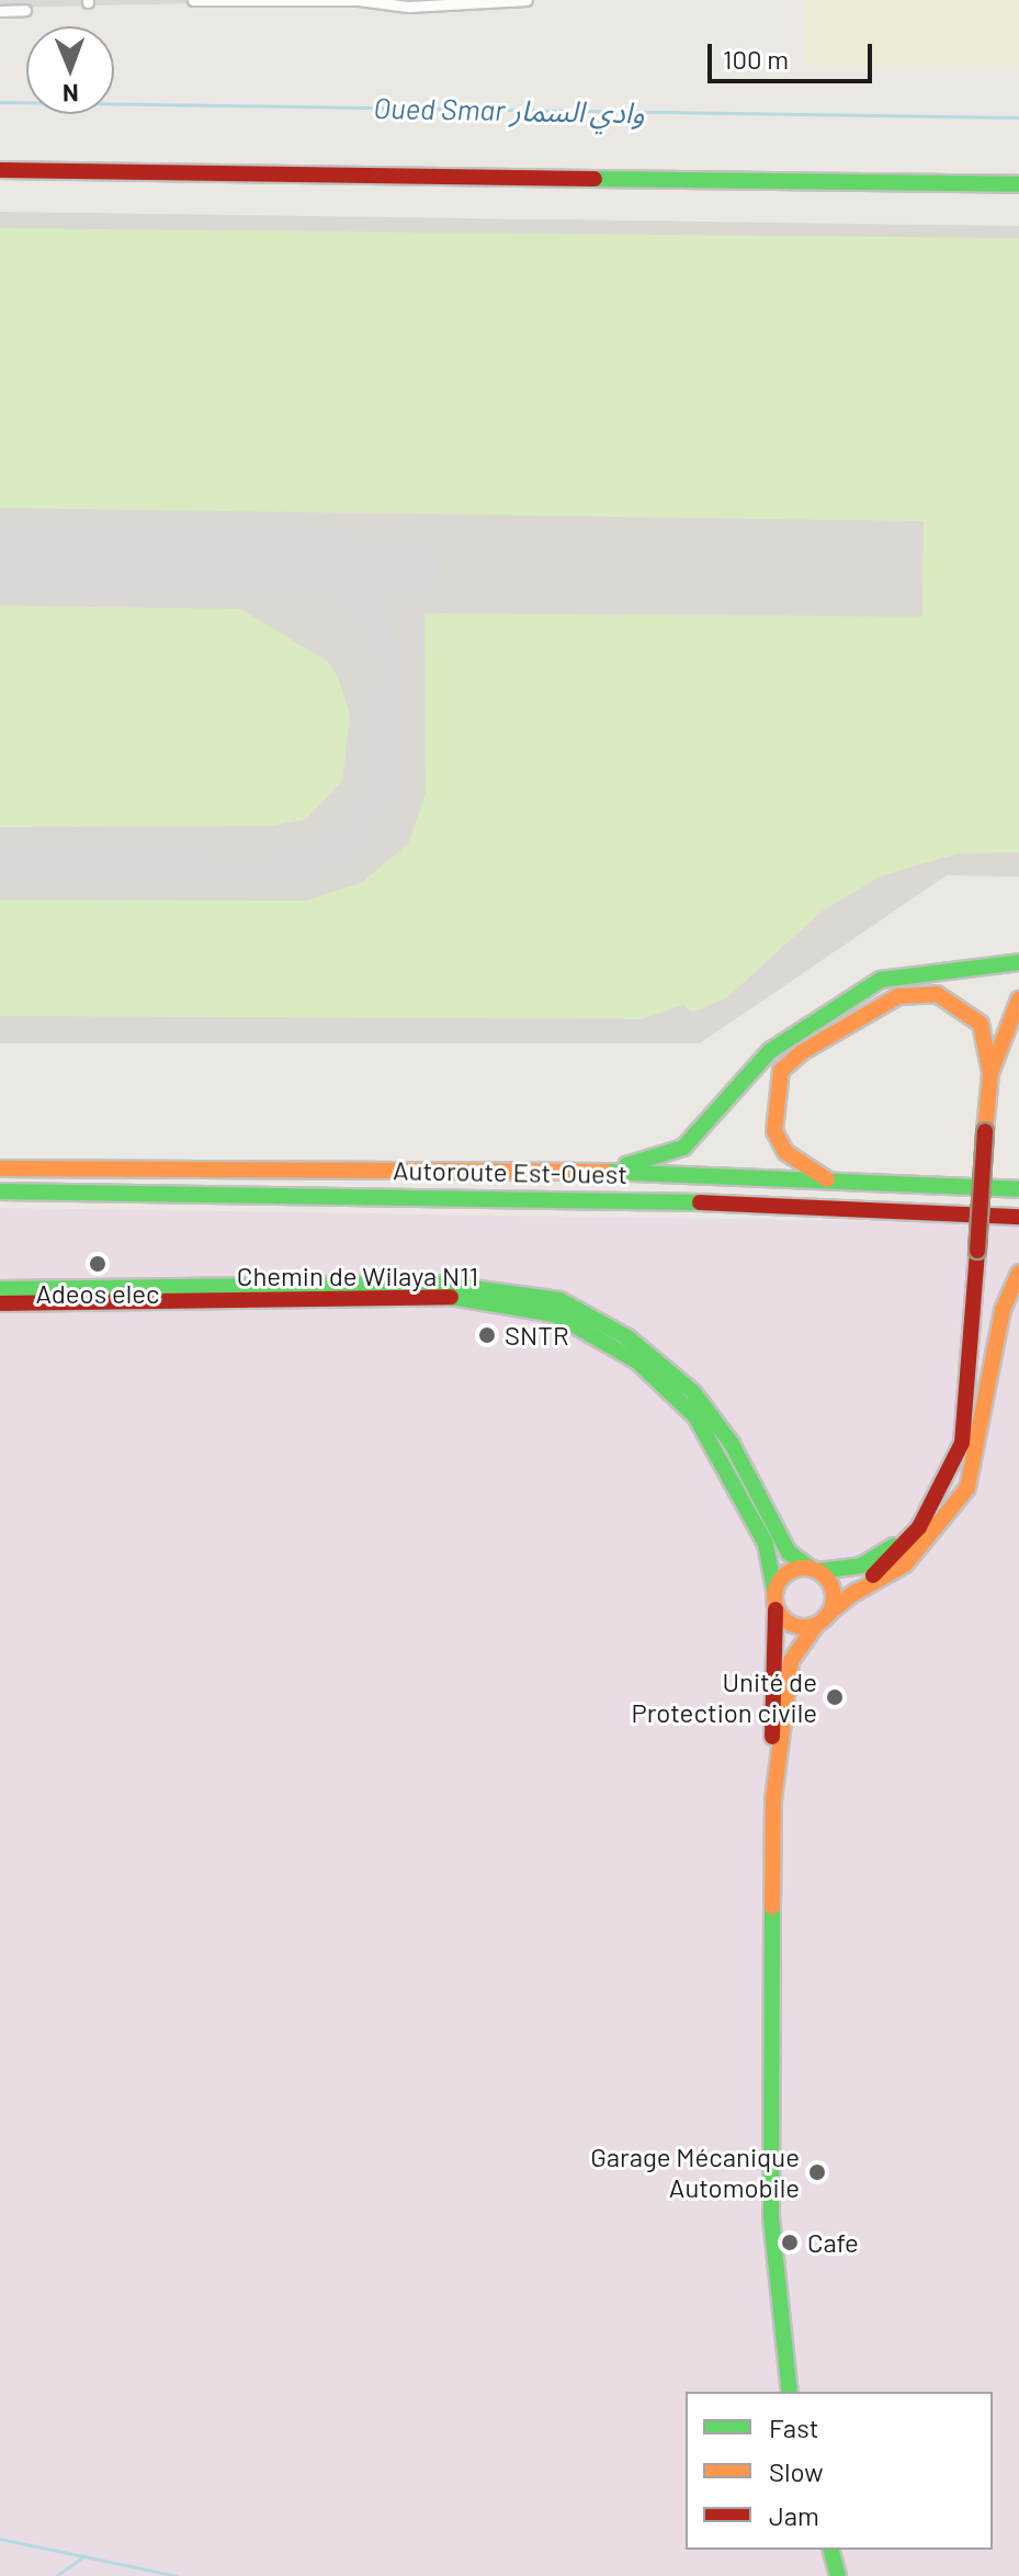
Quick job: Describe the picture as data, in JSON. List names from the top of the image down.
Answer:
{
  "streets": {
    "main road": ["Autoroute Est-Ouest", "Chemin de Wilaya N11"]
  },
  "water": ["Oued Smar وادي السمار"],
  "places": [
    "Adeos elec",
    "SNTR",
    "Unité de Protection civile",
    "Garage Mécanique Automobile",
    "Cafe"
  ],
  "legend": ["Fast", "Slow", "Jam"],
  "scale_bar": "100 m",
  "north": "bottom"
}
